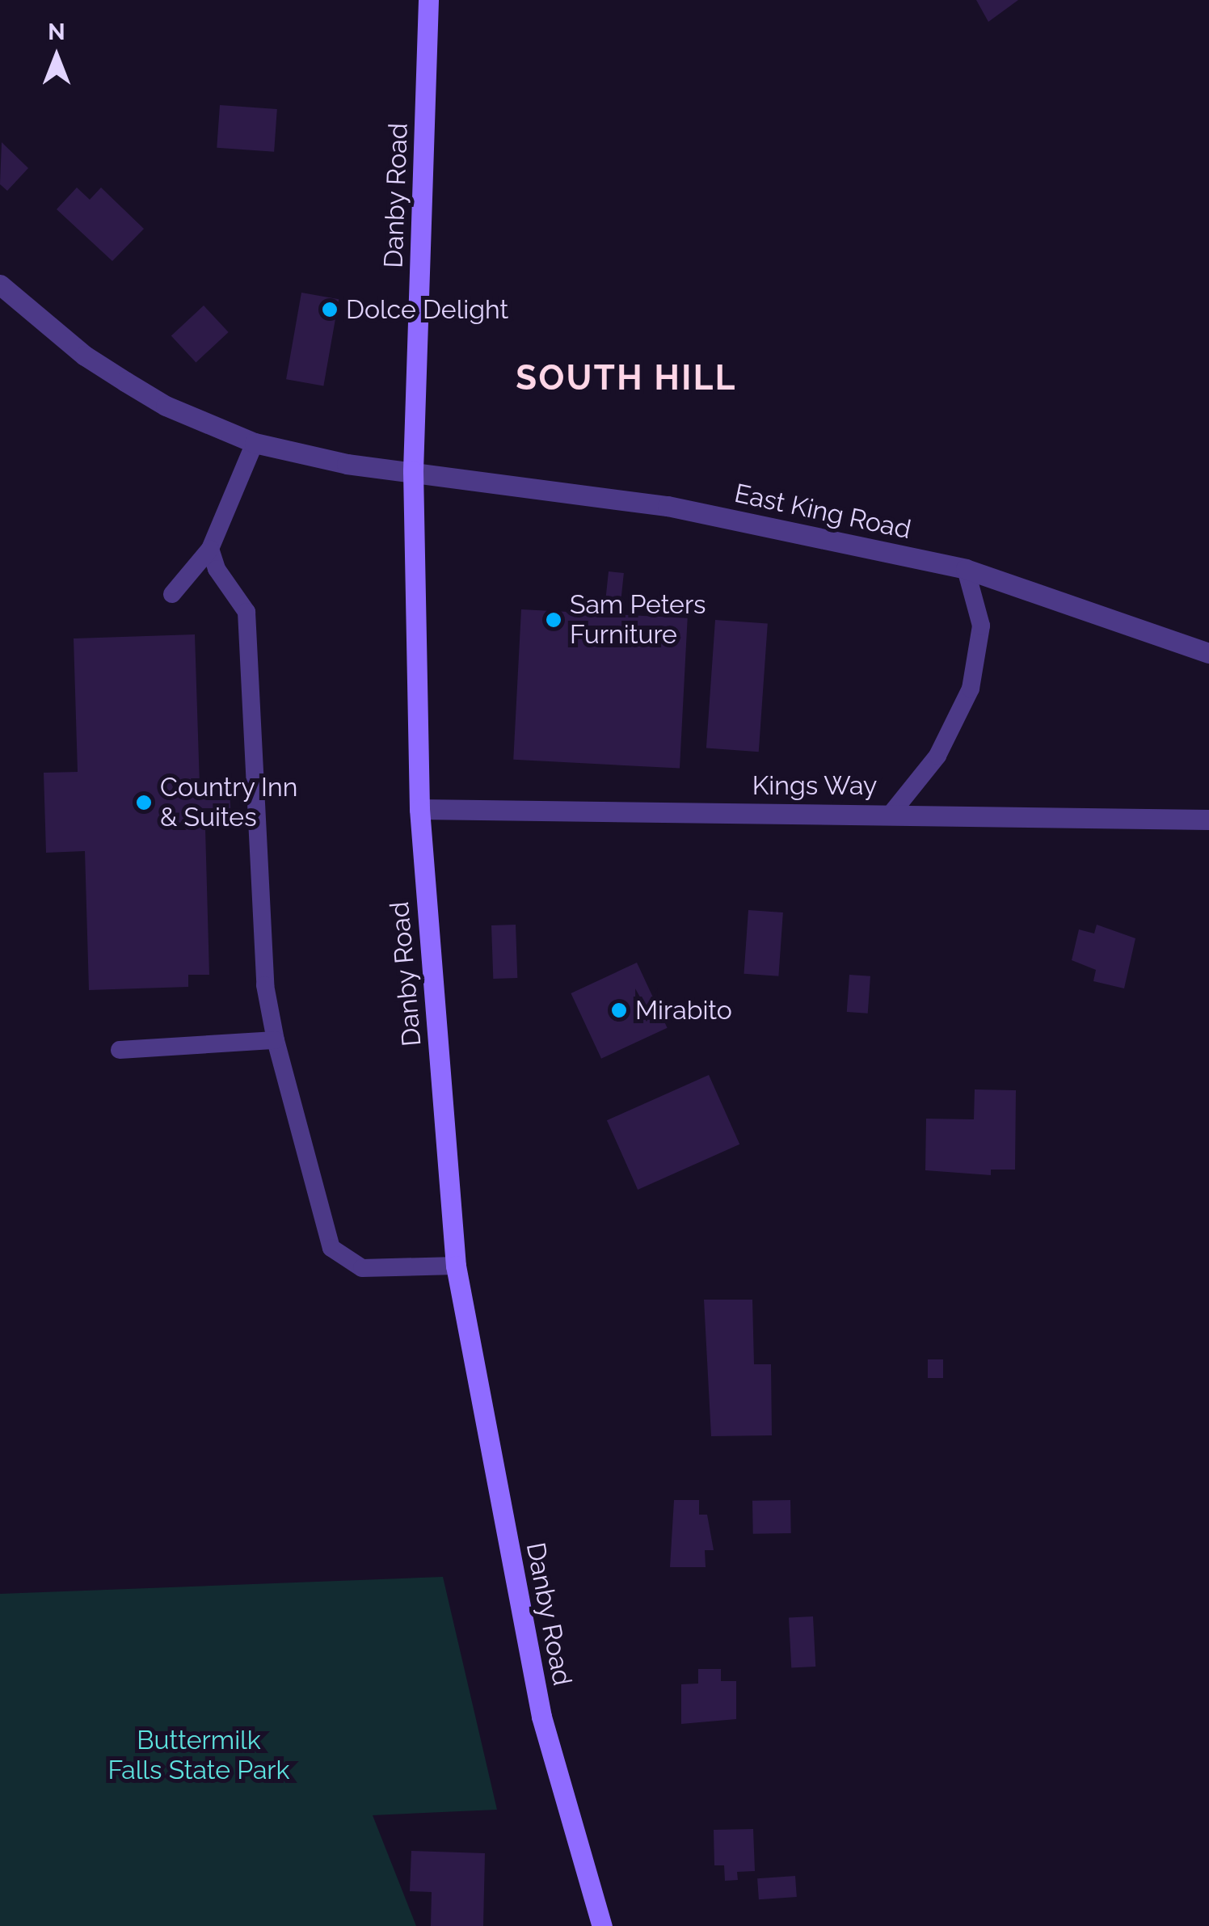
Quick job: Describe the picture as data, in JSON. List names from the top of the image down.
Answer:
{
  "streets": {
    "main road": ["Danby Road"],
    "street": ["East King Road", "Kings Way"]
  },
  "crossings": [
    ["Danby Road", "East King Road"],
    ["Danby Road", "Kings Way"]
  ],
  "districts": ["SOUTH HILL"],
  "parks": ["Buttermilk Falls State Park"],
  "places": [
    "Dolce Delight",
    "Sam Peters Furniture",
    "Country Inn & Suites",
    "Mirabito"
  ],
  "north": "top"
}
